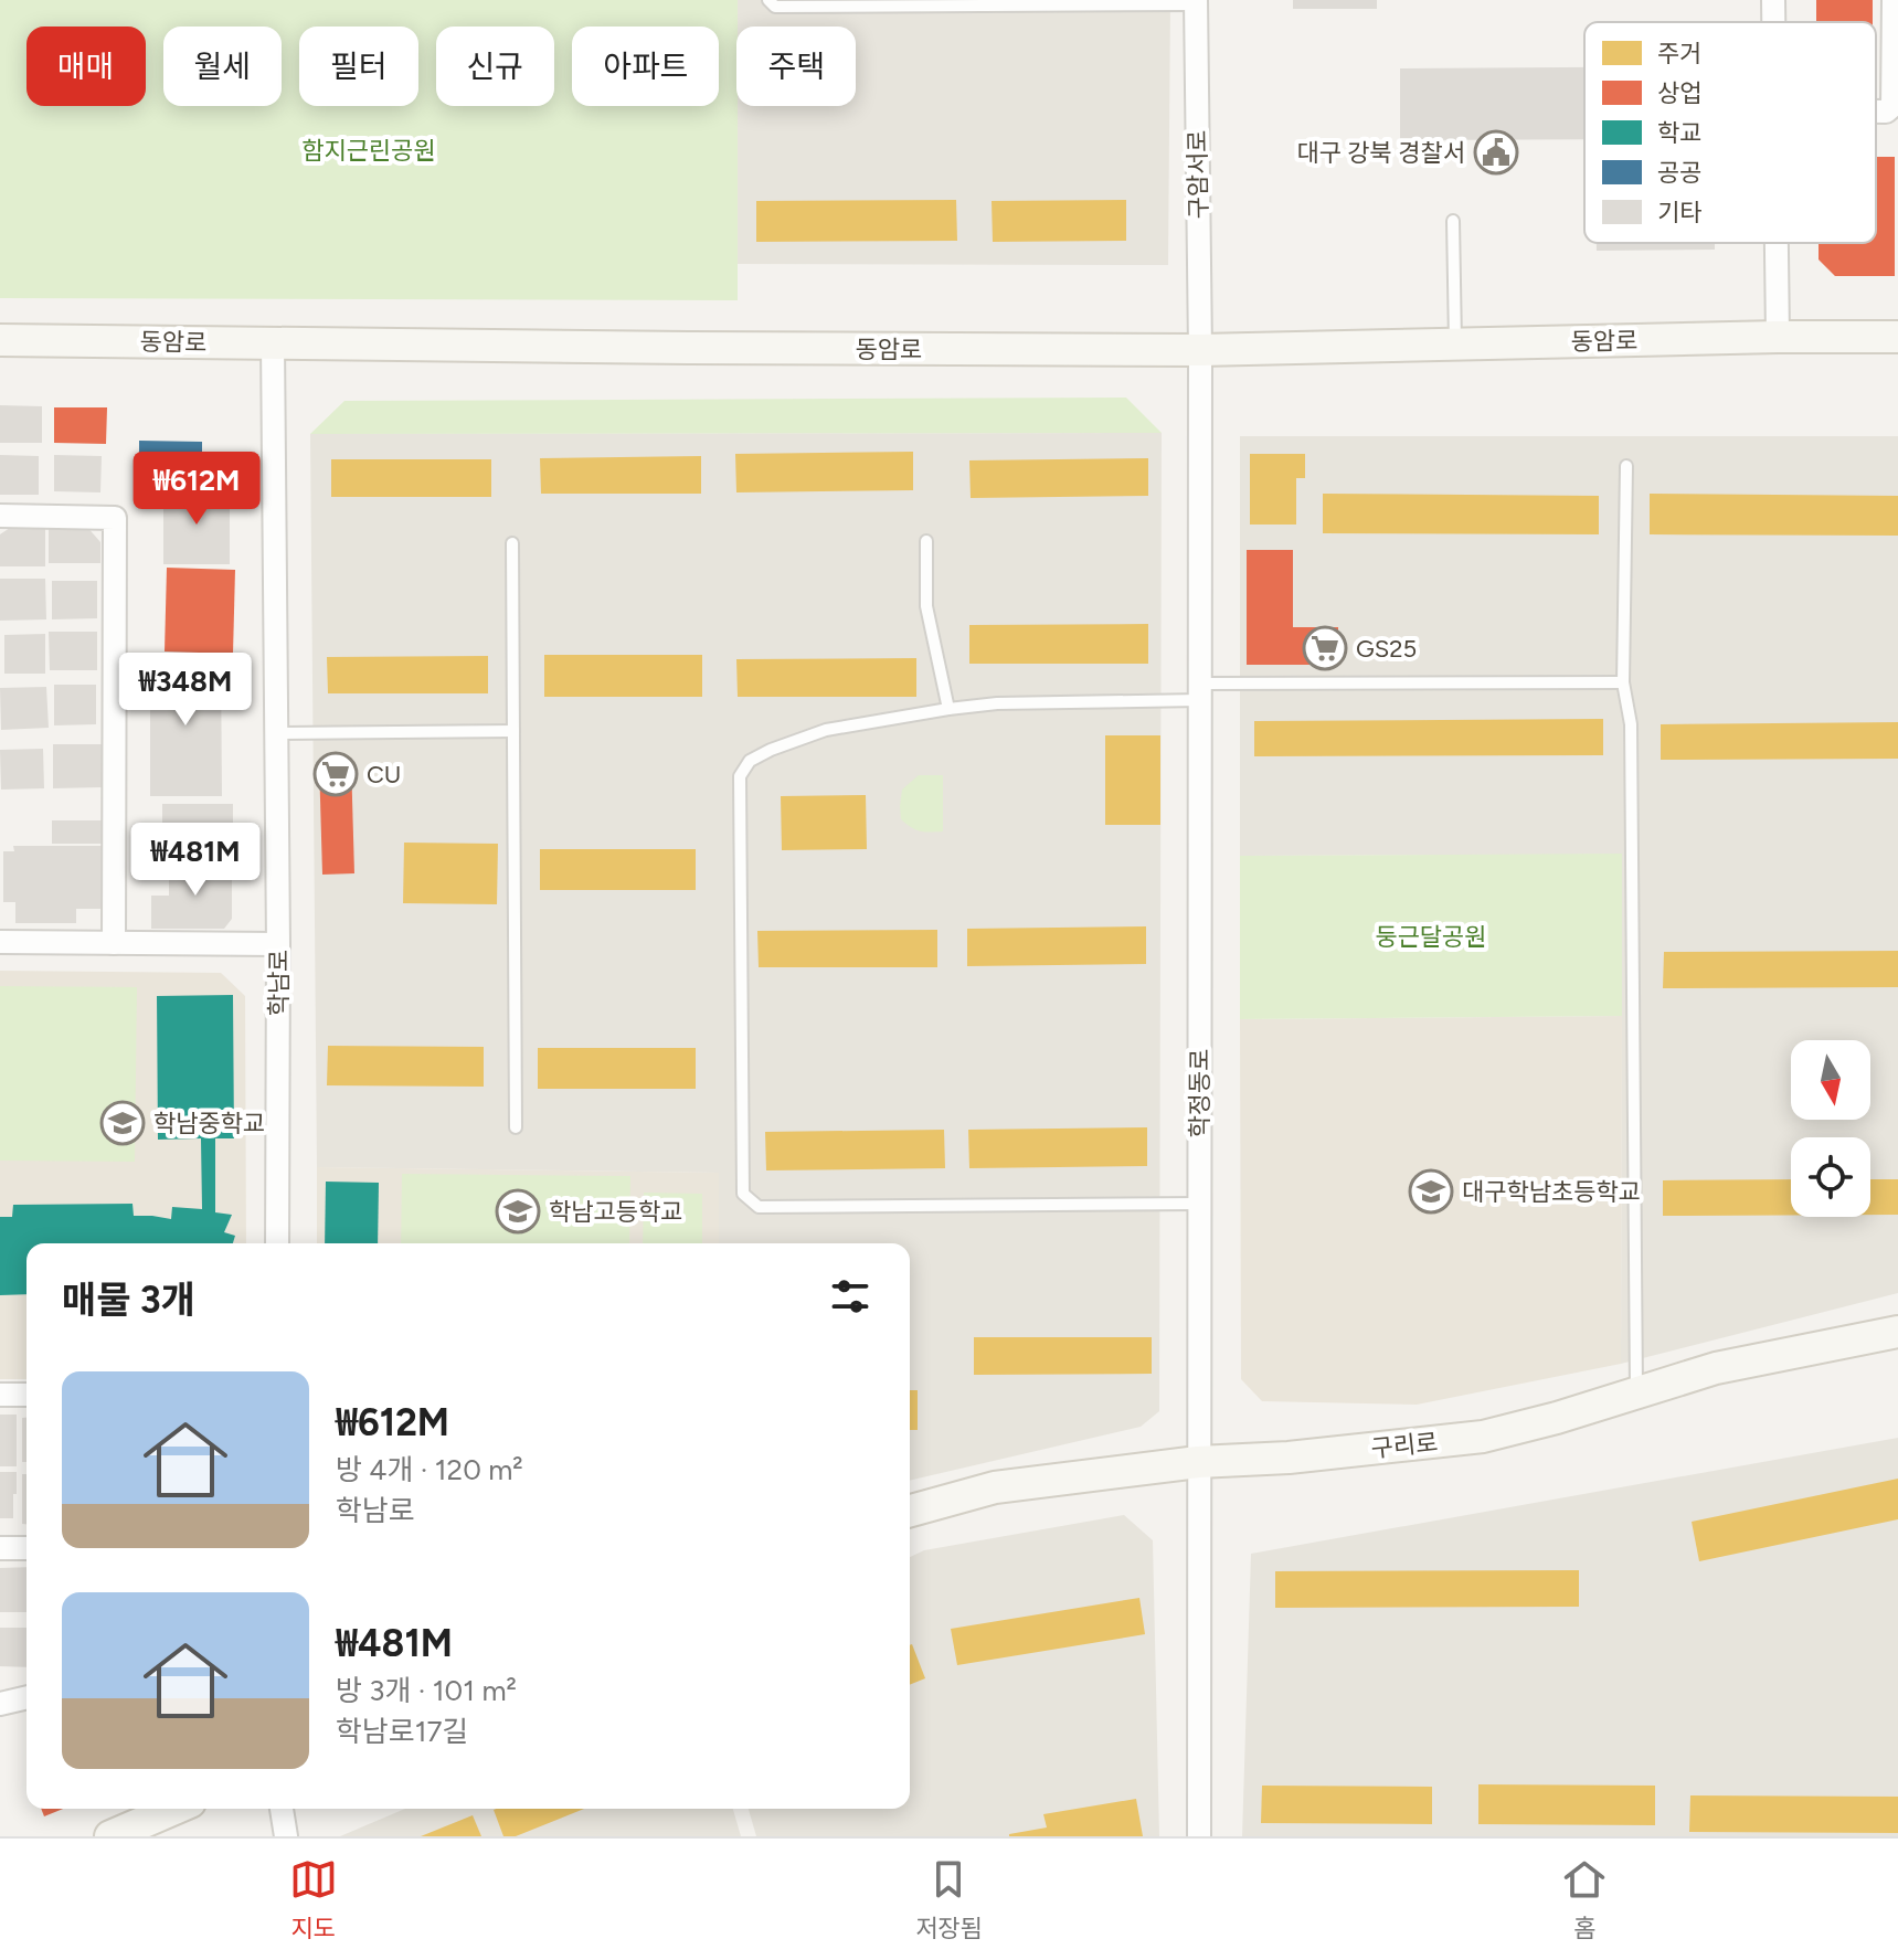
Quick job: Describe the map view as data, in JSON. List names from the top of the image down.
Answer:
{
  "streets": {
    "main road": ["동암로", "구리로"],
    "street": ["구암서로", "학남로", "학정동로"]
  },
  "crossings": [
    ["구암서로", "동암로"],
    ["구암서로", "학정동로"],
    ["동암로", "학남로"],
    ["동암로", "학정동로"],
    ["학정동로", "구리로"]
  ],
  "parks": ["함지근린공원", "둥근달공원"],
  "places": {
    "public building": ["대구 강북 경찰서"],
    "supermarket": ["GS25", "CU"],
    "school or university": ["학남중학교", "대구학남초등학교", "학남고등학교"]
  },
  "legend": [
    "주거",
    "상업",
    "학교",
    "공공",
    "기타"
  ],
  "north": "bottom",
  "page": {
    "chip": [
      "매매",
      "월세",
      "필터",
      "신규",
      "아파트",
      "주택"
    ],
    "price": ["₩612M", "₩348M", "₩481M"],
    "heading": "매물 3개",
    "list": [
      {
        "name": "₩612M",
        "note": "방 4개 · 120 m² · 학남로"
      },
      {
        "name": "₩481M",
        "note": "방 3개 · 101 m² · 학남로17길"
      }
    ],
    "tabs": ["지도", "저장됨", "홈"]
  }
}
